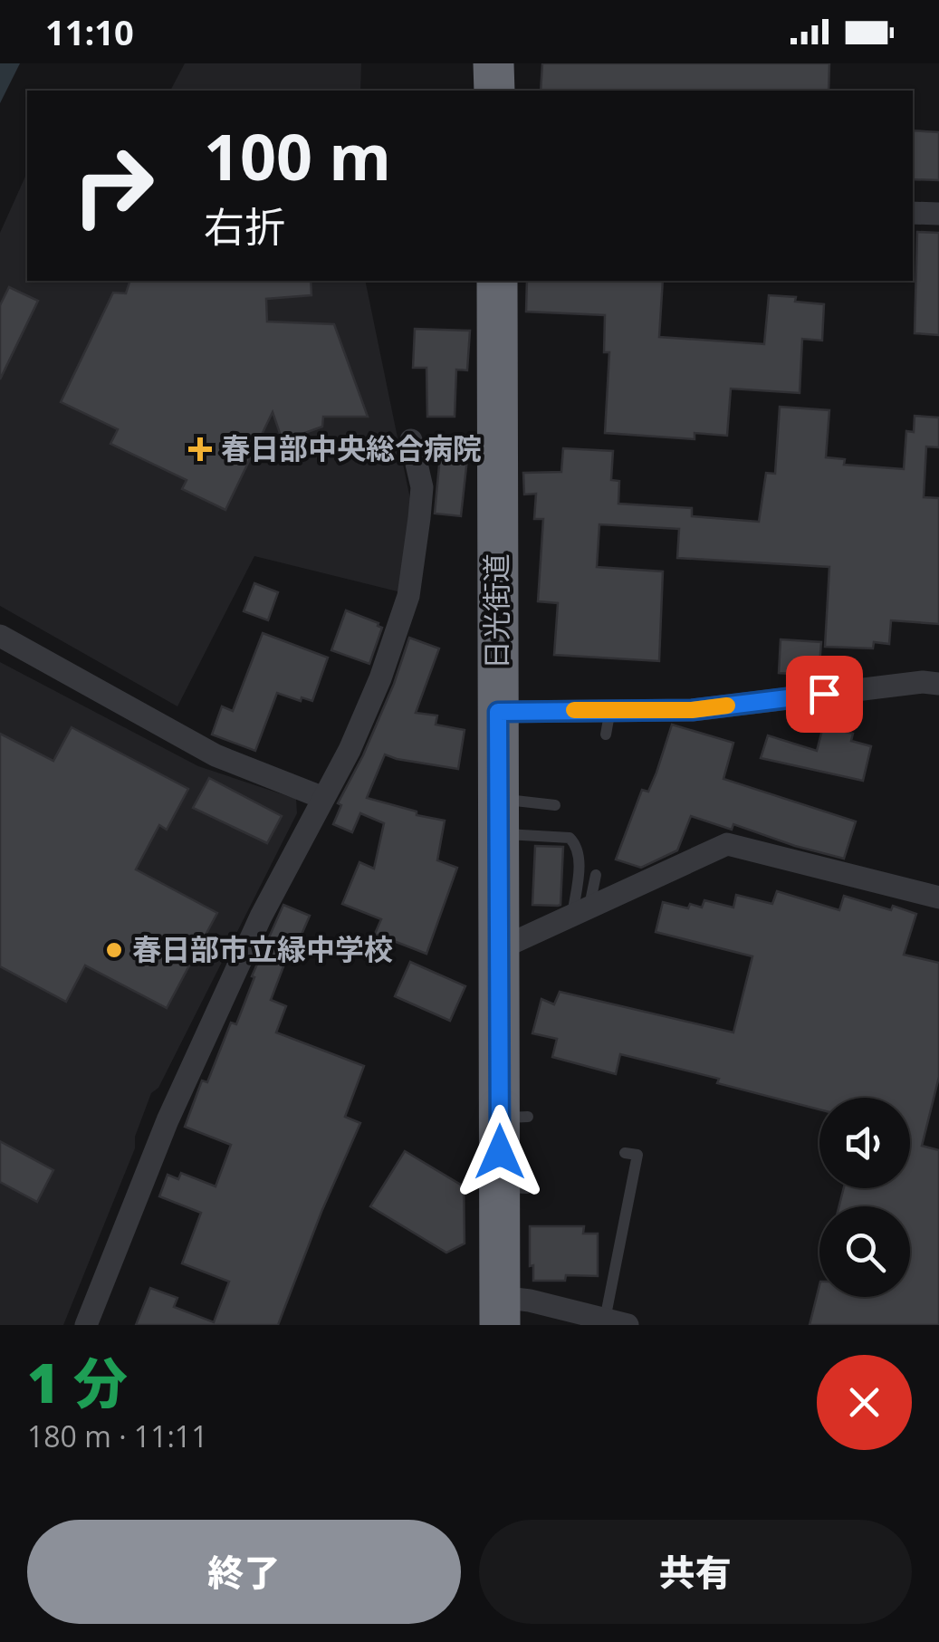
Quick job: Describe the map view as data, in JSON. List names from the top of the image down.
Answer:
{
  "streets": {
    "highway": ["日光街道"]
  },
  "places": {
    "health": ["春日部中央総合病院"],
    "other": ["春日部市立緑中学校"]
  },
  "page": {
    "status": "11:10",
    "turn": ["100 m", "右折"],
    "heading": ["1 分", "180 m · 11:11"],
    "buttons": ["終了", "共有"]
  }
}
